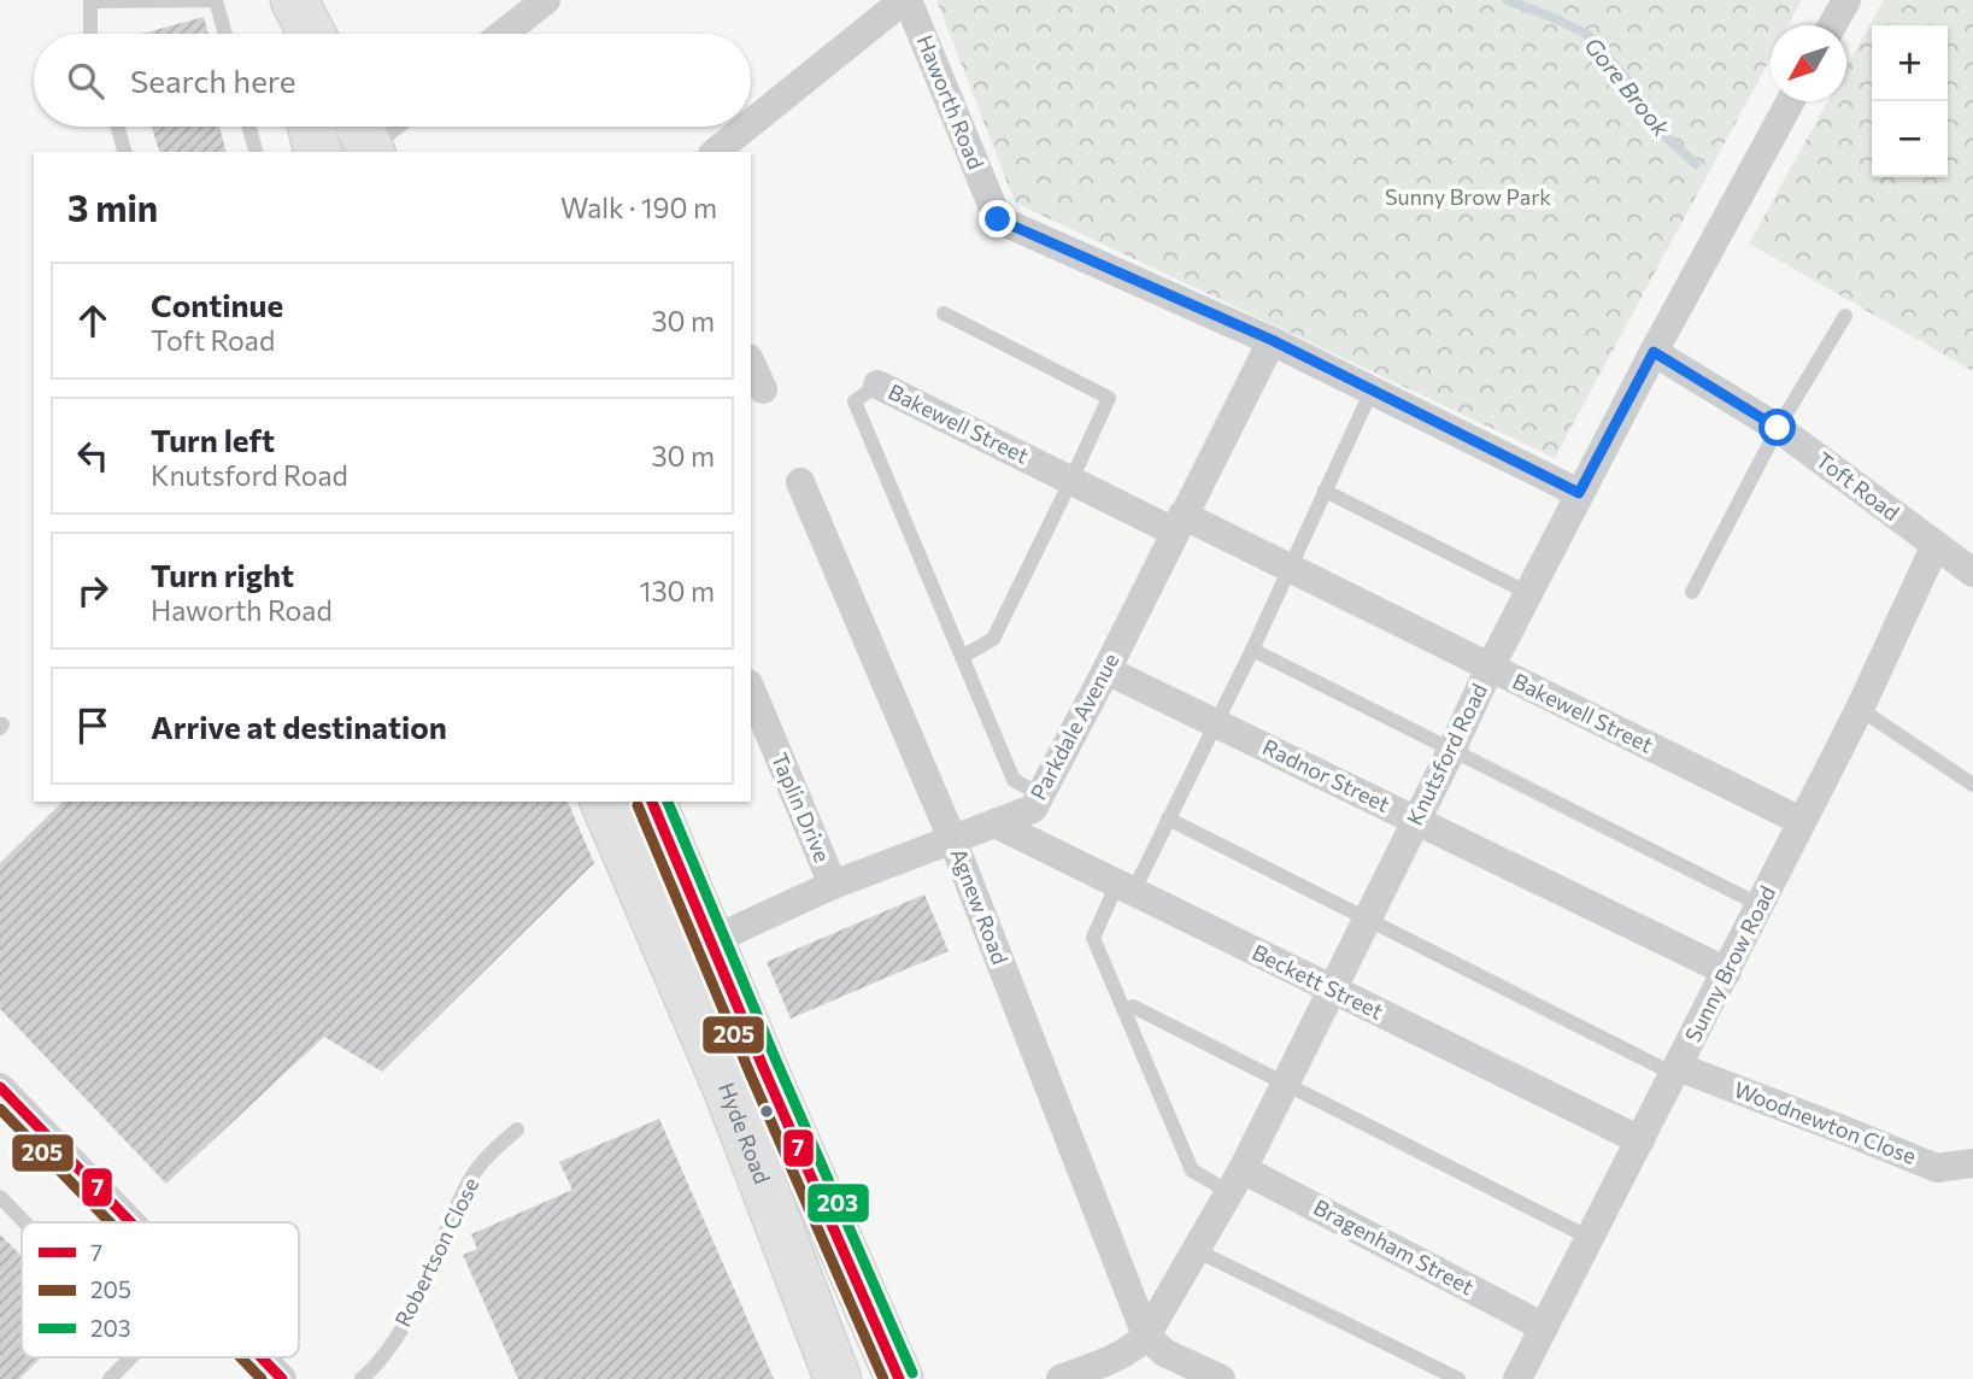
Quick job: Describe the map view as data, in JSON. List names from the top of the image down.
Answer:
{
  "streets": {
    "highway": ["Hyde Road"],
    "street": [
      "Haworth Road",
      "Bakewell Street",
      "Toft Road",
      "Parkdale Avenue",
      "Knutsford Road",
      "Radnor Street",
      "Taplin Drive",
      "Agnew Road",
      "Sunny Brow Road",
      "Beckett Street",
      "Woodnewton Close",
      "Bragenham Street"
    ],
    "lane": ["Robertson Close"]
  },
  "crossings": [
    ["Haworth Road", "Parkdale Avenue"],
    ["Haworth Road", "Knutsford Road"],
    ["Bakewell Street", "Parkdale Avenue"],
    ["Bakewell Street", "Knutsford Road"],
    ["Bakewell Street", "Sunny Brow Road"],
    ["Toft Road", "Knutsford Road"],
    ["Toft Road", "Sunny Brow Road"],
    ["Parkdale Avenue", "Radnor Street"],
    ["Parkdale Avenue", "Taplin Drive"],
    ["Parkdale Avenue", "Agnew Road"],
    ["Parkdale Avenue", "Beckett Street"],
    ["Parkdale Avenue", "Hyde Road"],
    ["Knutsford Road", "Radnor Street"],
    ["Knutsford Road", "Agnew Road"],
    ["Knutsford Road", "Beckett Street"],
    ["Knutsford Road", "Bragenham Street"],
    ["Radnor Street", "Sunny Brow Road"],
    ["Sunny Brow Road", "Beckett Street"],
    ["Sunny Brow Road", "Woodnewton Close"],
    ["Sunny Brow Road", "Bragenham Street"]
  ],
  "water": ["Gore Brook"],
  "parks": ["Sunny Brow Park"],
  "lines": ["transit line 7", "transit line 203", "transit line 205"],
  "legend": ["7", "205", "203"],
  "north": "bottom left",
  "page": {
    "map_buttons": ["+", "−"],
    "search": "Search here",
    "heading": ["3 min", "Walk · 190 m"],
    "list": [
      ["Continue", "Toft Road", "30 m"],
      ["Turn left", "Knutsford Road", "30 m"],
      ["Turn right", "Haworth Road", "130 m"],
      "Arrive at destination"
    ]
  }
}
